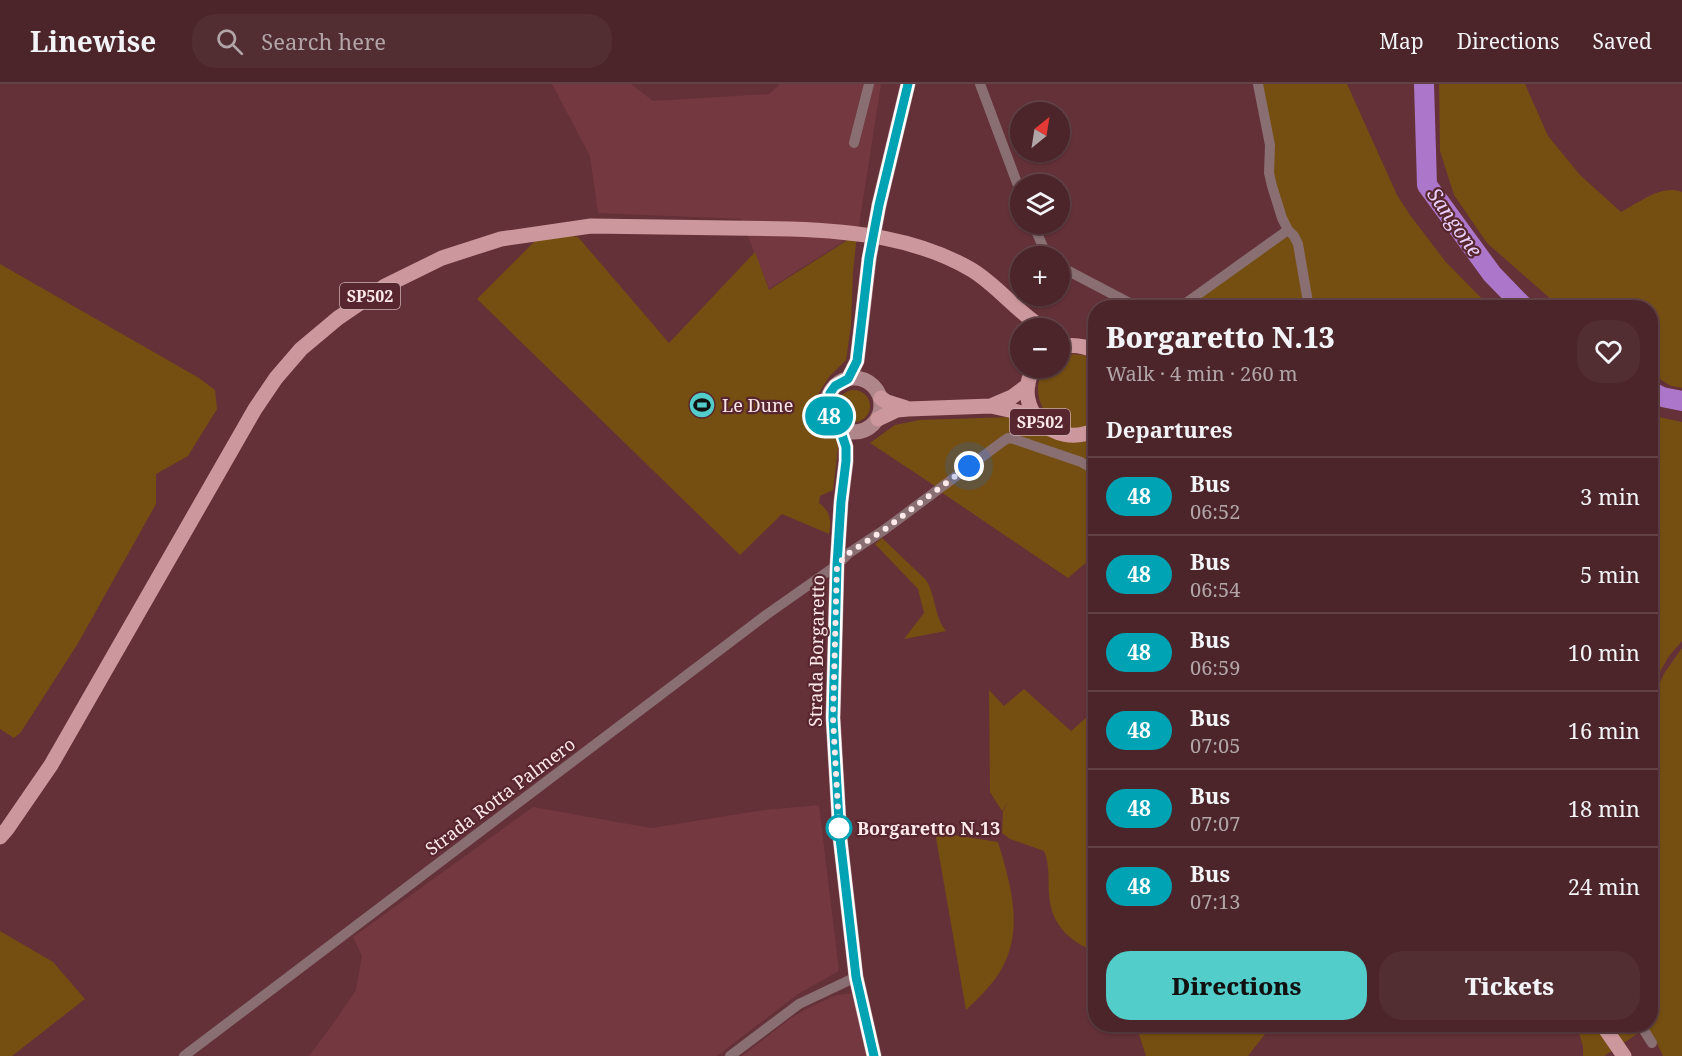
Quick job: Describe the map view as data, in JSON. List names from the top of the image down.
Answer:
{
  "streets": {
    "main road": ["SP502"],
    "street": ["Strada Borgaretto", "Strada Rotta Palmero"]
  },
  "crossings": [
    ["Strada Borgaretto", "Strada Rotta Palmero"]
  ],
  "water": ["Sangone"],
  "places": {
    "sports": ["Le Dune"],
    "other": ["Borgaretto N.13"]
  },
  "lines": ["bus line 48"],
  "north": "top right",
  "page": {
    "header": "Linewise",
    "search": "Search here",
    "nav": ["Map", "Directions", "Saved"],
    "on_map": "48",
    "map_buttons": ["+", "−"],
    "heading": [
      ["Borgaretto N.13", "Walk · 4 min · 260 m"],
      "Departures"
    ],
    "list": [
      {
        "mark": "48",
        "name": "Bus",
        "note": "06:52",
        "value": "3 min"
      },
      {
        "mark": "48",
        "name": "Bus",
        "note": "06:54",
        "value": "5 min"
      },
      {
        "mark": "48",
        "name": "Bus",
        "note": "06:59",
        "value": "10 min"
      },
      {
        "mark": "48",
        "name": "Bus",
        "note": "07:05",
        "value": "16 min"
      },
      {
        "mark": "48",
        "name": "Bus",
        "note": "07:07",
        "value": "18 min"
      },
      {
        "mark": "48",
        "name": "Bus",
        "note": "07:13",
        "value": "24 min"
      }
    ],
    "buttons": ["Directions", "Tickets"]
  }
}
